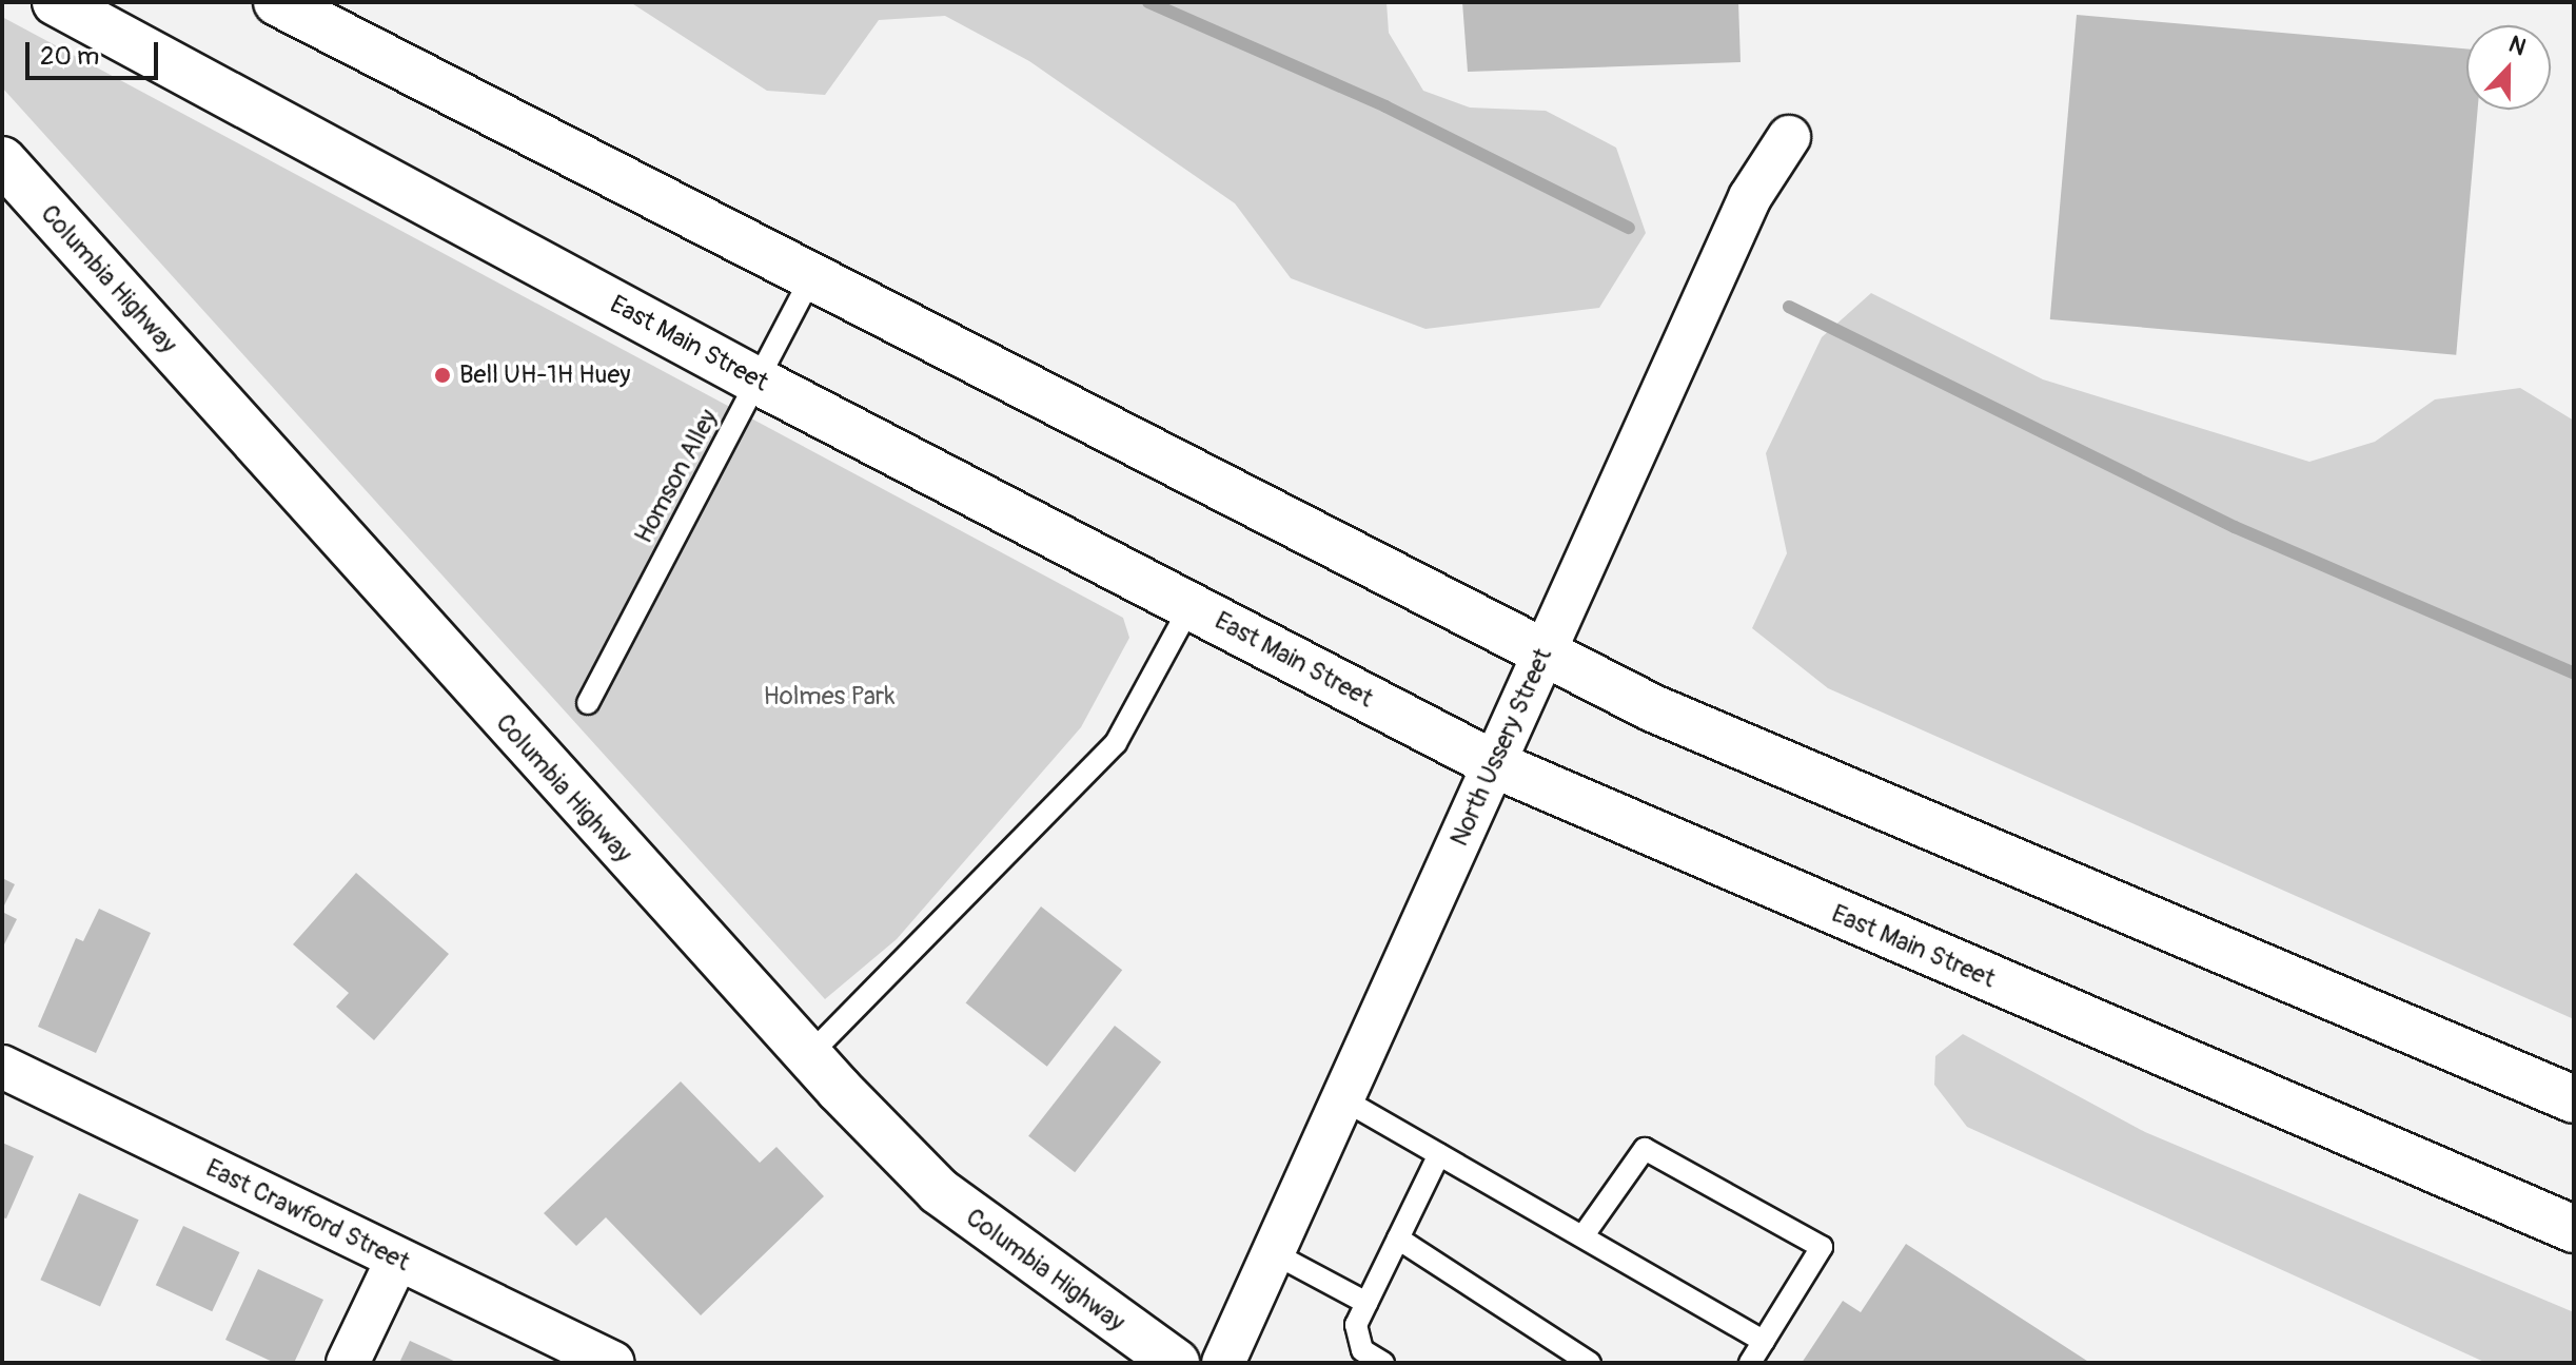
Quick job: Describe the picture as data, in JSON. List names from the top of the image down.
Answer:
{
  "streets": {
    "main road": ["Columbia Highway", "East Main Street"],
    "street": ["North Ussery Street", "East Crawford Street"],
    "lane": ["Homson Alley"]
  },
  "crossings": [
    ["East Main Street", "Homson Alley"],
    ["East Main Street", "North Ussery Street"]
  ],
  "parks": ["Holmes Park"],
  "places": ["Bell UH-1H Huey"],
  "scale_bar": "20 m",
  "north": "top"
}
